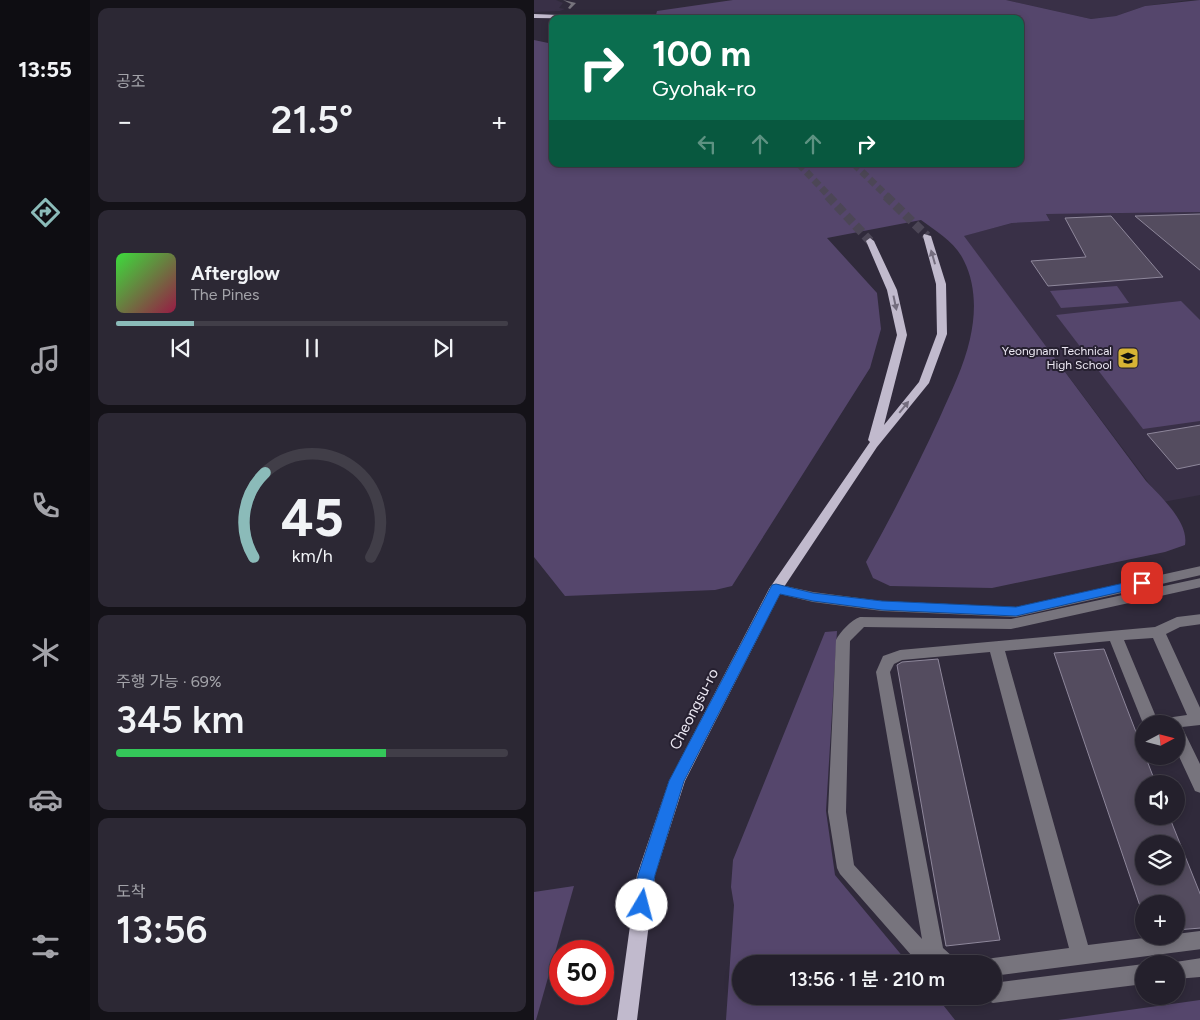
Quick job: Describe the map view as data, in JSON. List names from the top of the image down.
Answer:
{
  "streets": {
    "main road": ["Cheongsu-ro"]
  },
  "places": {
    "school or university": ["Yeongnam Technical High School"]
  },
  "north": "right",
  "page": {
    "tabs": "13:55",
    "tile": [
      "공조",
      ["주행 가능 · 69%", "345 km"],
      ["도착", "13:56"]
    ],
    "turn": ["100 m", "Gyohak-ro"],
    "heat": ["−", "21.5°", "+"],
    "song": ["Afterglow", "The Pines"],
    "map_buttons": ["+", "−"],
    "limit": "50",
    "trip": "13:56 · 1 분 · 210 m",
    "gauge": ["45", "km/h"]
  }
}
